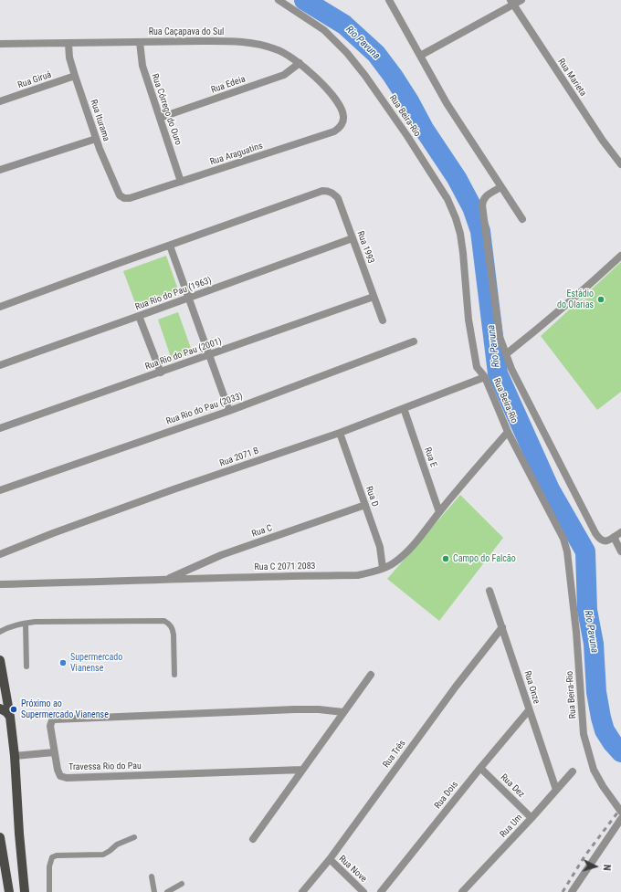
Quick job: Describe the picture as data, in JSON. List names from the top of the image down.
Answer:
{
  "streets": {
    "street": [
      "Rua Caçapava do Sul",
      "Rua Marieta",
      "Rua Giruá",
      "Rua Edeia",
      "Rua Córrego do Ouro",
      "Rua Beira-Rio",
      "Rua Iturama",
      "Rua Araguatins",
      "Rua 1993",
      "Rua Rio do Pau (1963)",
      "Rua Rio do Pau (2001)",
      "Rua Rio do Pau (2033)",
      "Rua 2071 B",
      "Rua E",
      "Rua D",
      "Rua C",
      "Rua C 2071 2083",
      "Rua Onze",
      "Rua Três",
      "Travessa Rio do Pau",
      "Rua Dez",
      "Rua Dois",
      "Rua Um",
      "Rua Nove"
    ]
  },
  "crossings": [
    ["Rua Caçapava do Sul", "Rua Edeia"],
    ["Rua Caçapava do Sul", "Rua Córrego do Ouro"],
    ["Rua Caçapava do Sul", "Rua Iturama"],
    ["Rua Caçapava do Sul", "Rua Araguatins"],
    ["Rua Giruá", "Rua Iturama"],
    ["Rua Edeia", "Rua Córrego do Ouro"],
    ["Rua Córrego do Ouro", "Rua Araguatins"],
    ["Rua Beira-Rio", "Rua 2071 B"],
    ["Rua Beira-Rio", "Rua C 2071 2083"],
    ["Rua Iturama", "Rua Araguatins"],
    ["Rua 1993", "Rua Rio do Pau (1963)"],
    ["Rua 1993", "Rua Rio do Pau (2001)"],
    ["Rua 2071 B", "Rua E"],
    ["Rua 2071 B", "Rua D"],
    ["Rua E", "Rua C 2071 2083"],
    ["Rua D", "Rua C"],
    ["Rua D", "Rua C 2071 2083"],
    ["Rua C", "Rua C 2071 2083"],
    ["Rua Onze", "Rua Três"],
    ["Rua Onze", "Rua Dois"],
    ["Rua Onze", "Rua Um"],
    ["Rua Três", "Rua Nove"],
    ["Rua Dez", "Rua Dois"],
    ["Rua Dez", "Rua Um"]
  ],
  "water": ["Rio Pavuna"],
  "places": [
    "Estádio do Olarias",
    "Campo do Falcão",
    "Supermercado Vianense",
    "Próximo ao Supermercado Vianense"
  ],
  "north": "right"
}
